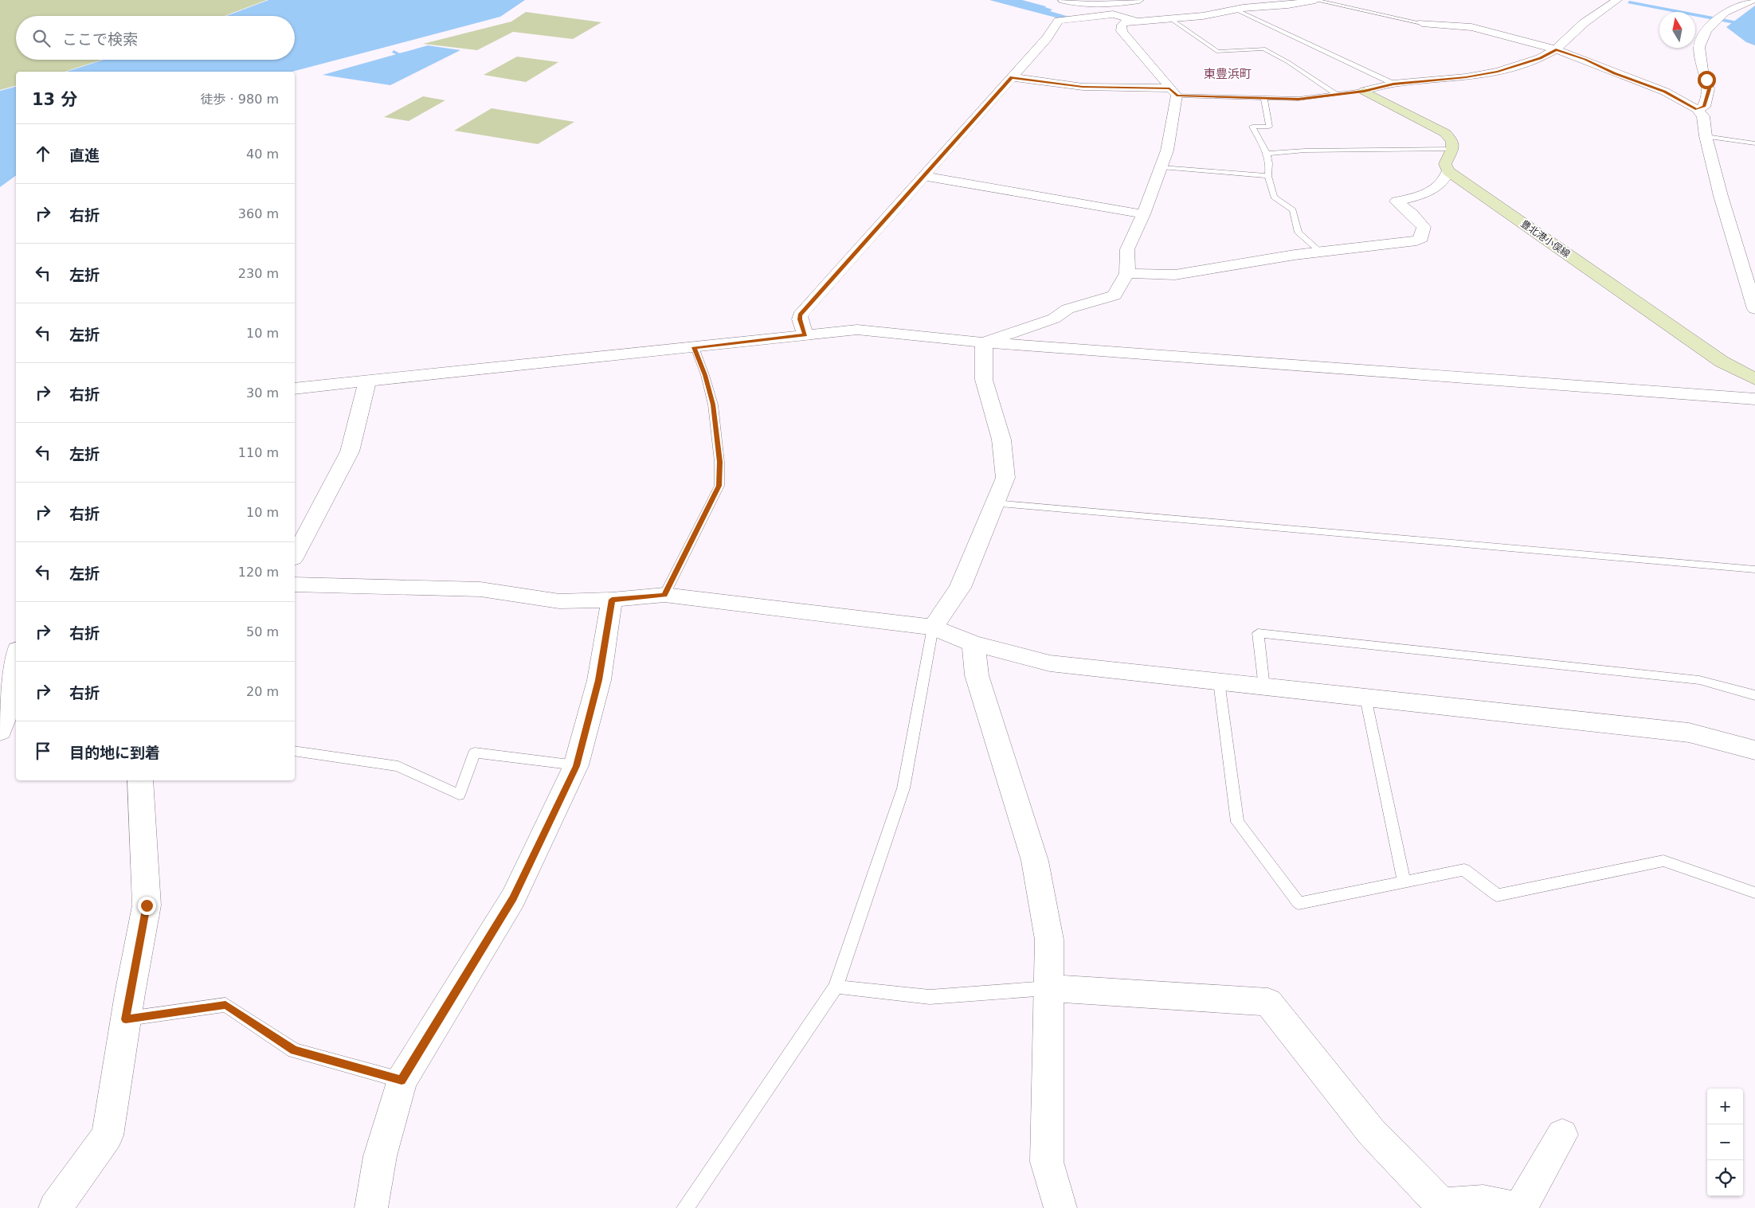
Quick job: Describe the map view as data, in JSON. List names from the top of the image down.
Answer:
{
  "streets": {
    "main road": ["豊北港小俣線"]
  },
  "districts": ["東豊浜町"],
  "north": "top",
  "page": {
    "search": "ここで検索",
    "heading": ["13 分", "徒歩 · 980 m"],
    "list": [
      ["直進", "40 m"],
      ["右折", "360 m"],
      ["左折", "230 m"],
      ["左折", "10 m"],
      ["右折", "30 m"],
      ["左折", "110 m"],
      ["右折", "10 m"],
      ["左折", "120 m"],
      ["右折", "50 m"],
      ["右折", "20 m"],
      "目的地に到着"
    ],
    "map_buttons": ["+", "−"]
  }
}
